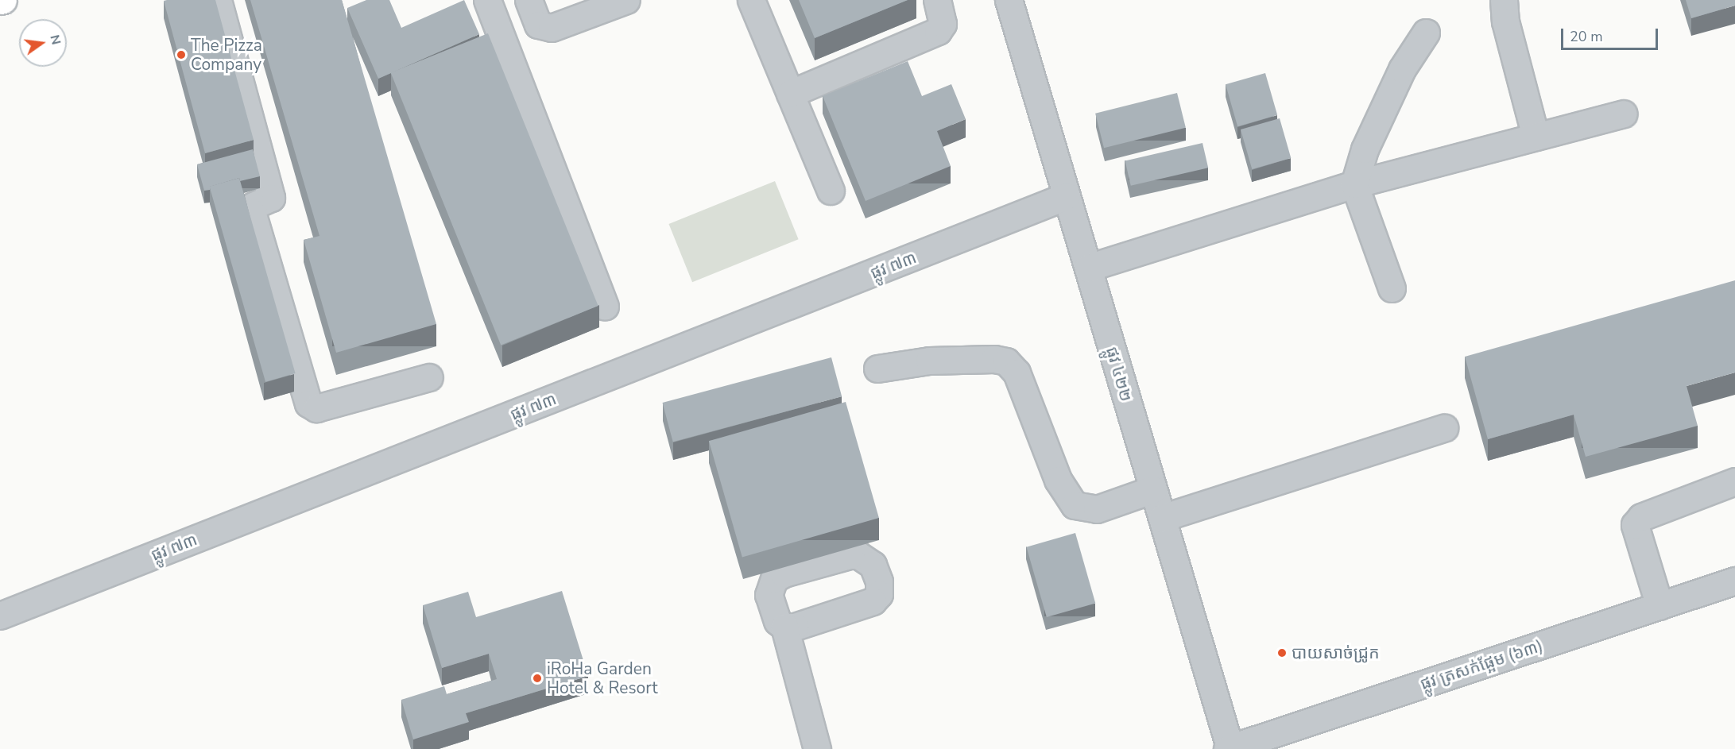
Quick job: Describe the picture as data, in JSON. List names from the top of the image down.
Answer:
{
  "streets": {
    "street": ["ផ្លូវ ៧៣", "ផ្លូវ ៤២២", "ផ្លូវ ត្រសក់ផ្អែម (៦៣)"]
  },
  "crossings": [
    ["ផ្លូវ ៧៣", "ផ្លូវ ៤២២"],
    ["ផ្លូវ ៤២២", "ផ្លូវ ត្រសក់ផ្អែម (៦៣)"]
  ],
  "places": ["The Pizza Company", "បាយសាច់ជ្រូក", "iRoHa Garden Hotel & Resort"],
  "scale_bar": "20 m",
  "north": "right"
}
